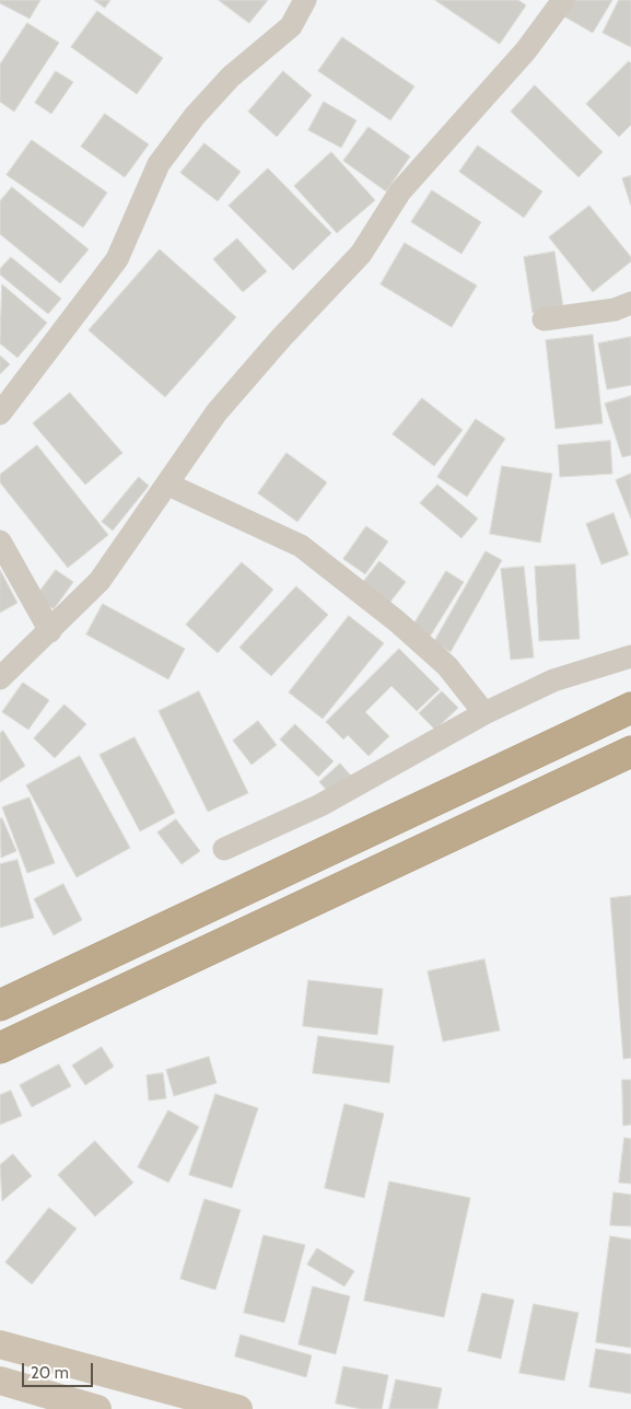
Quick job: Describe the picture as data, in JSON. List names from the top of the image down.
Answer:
{
  "scale_bar": "20 m"
}
